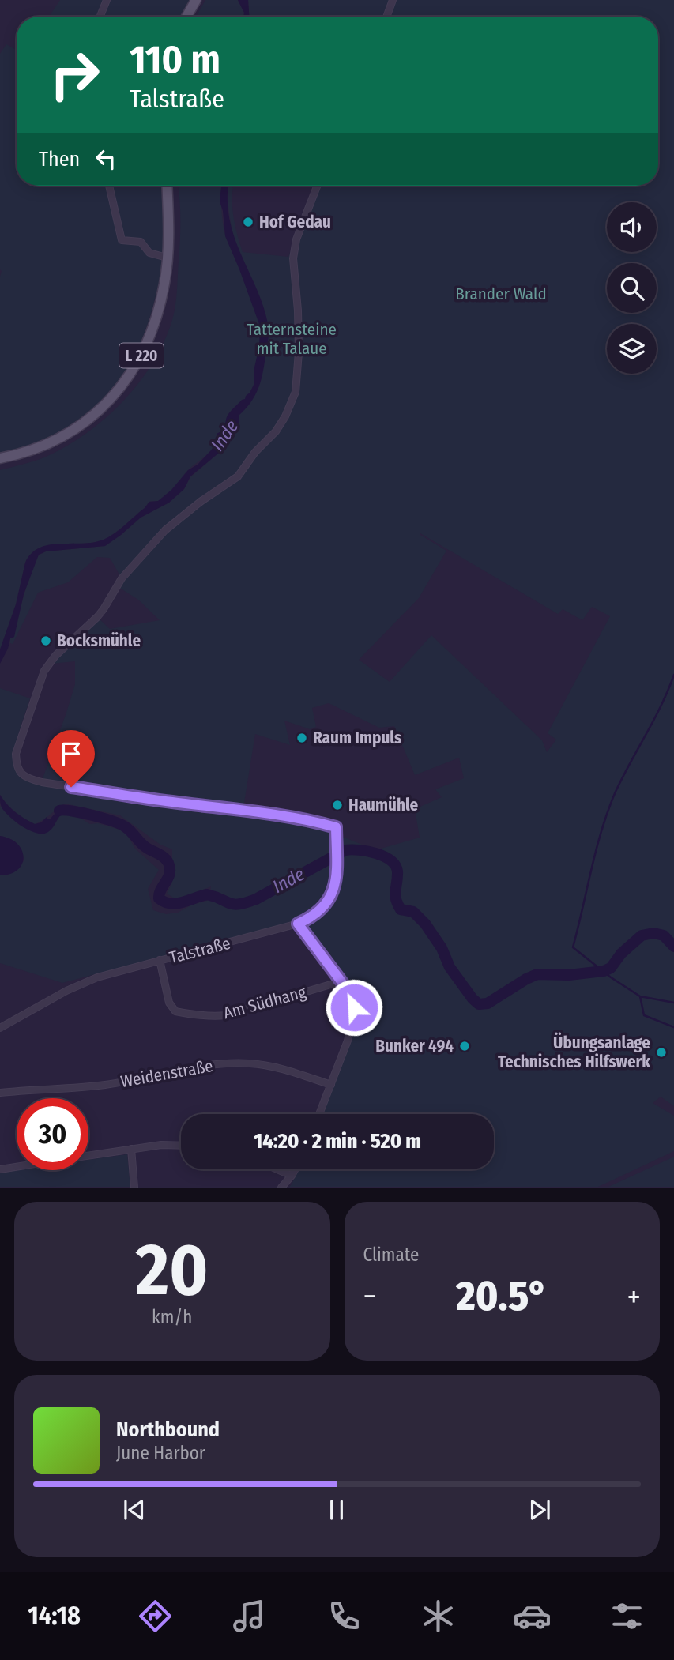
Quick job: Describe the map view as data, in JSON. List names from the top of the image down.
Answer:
{
  "streets": {
    "main road": ["L 220"],
    "street": ["Talstraße", "Am Südhang", "Weidenstraße"]
  },
  "crossings": [
    ["Talstraße", "Am Südhang"]
  ],
  "water": ["Inde"],
  "parks": ["Brander Wald", "Tatternsteine mit Talaue"],
  "places": [
    "Hof Gedau",
    "Bocksmühle",
    "Raum Impuls",
    "Haumühle",
    "Bunker 494",
    "Übungsanlage Technisches Hilfswerk"
  ],
  "page": {
    "turn": ["110 m", "Talstraße"],
    "then": "Then",
    "limit": "30",
    "trip": "14:20 · 2 min · 520 m",
    "tile": [
      ["20", "km/h"],
      "Climate"
    ],
    "heat": ["−", "20.5°", "+"],
    "song": ["Northbound", "June Harbor"],
    "tabs": "14:18"
  }
}
